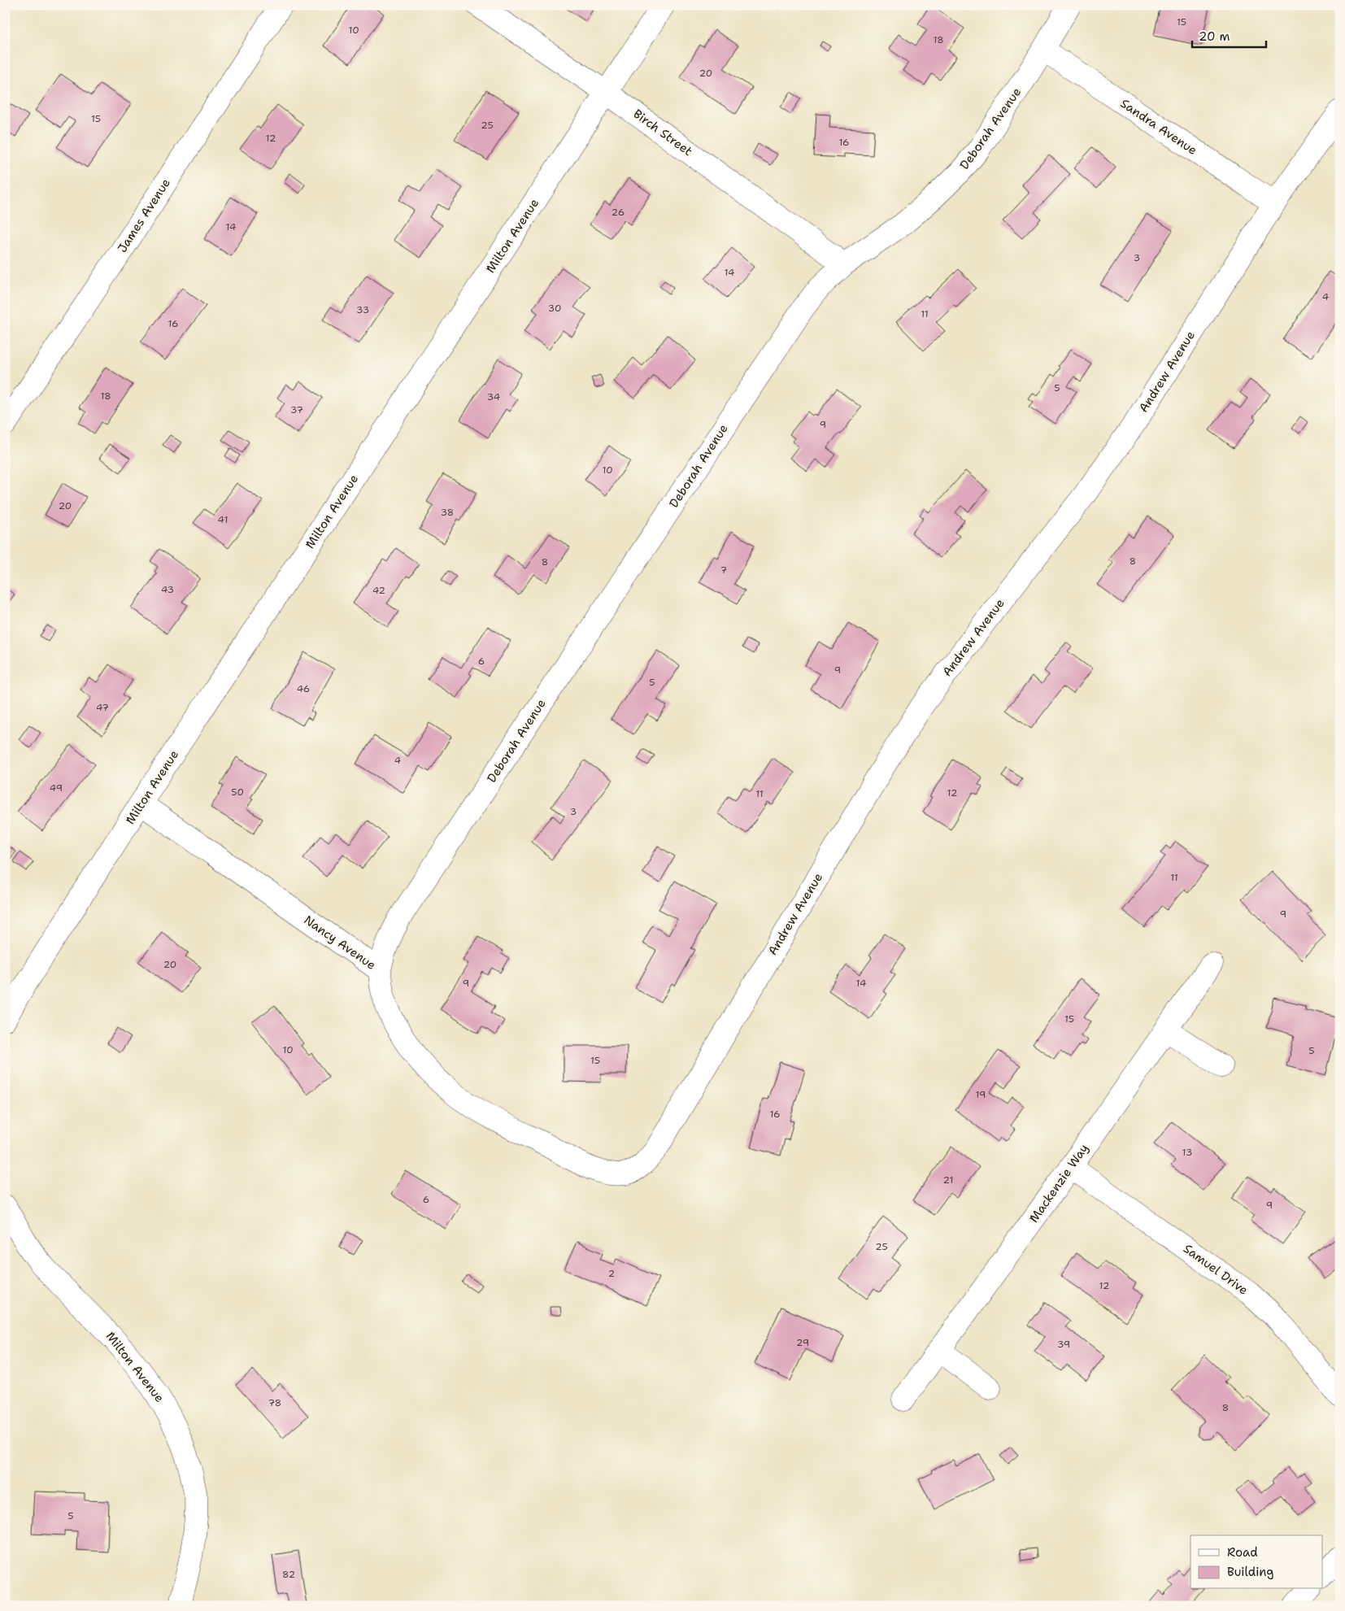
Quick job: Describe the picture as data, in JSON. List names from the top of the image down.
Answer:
{
  "streets": {
    "street": [
      "Sandra Avenue",
      "Deborah Avenue",
      "Birch Street",
      "James Avenue",
      "Milton Avenue",
      "Andrew Avenue",
      "Nancy Avenue",
      "Mackenzie Way",
      "Samuel Drive"
    ]
  },
  "crossings": [
    ["Sandra Avenue", "Deborah Avenue"],
    ["Sandra Avenue", "Andrew Avenue"],
    ["Deborah Avenue", "Birch Street"],
    ["Deborah Avenue", "Nancy Avenue"],
    ["Birch Street", "Milton Avenue"],
    ["Milton Avenue", "Nancy Avenue"],
    ["Andrew Avenue", "Nancy Avenue"],
    ["Mackenzie Way", "Samuel Drive"]
  ],
  "house_numbers": [
    "15",
    "10",
    "18",
    "20",
    "15",
    "25",
    "12",
    "16",
    "26",
    "14",
    "3",
    "14",
    "4",
    "30",
    "33",
    "11",
    "16",
    "5",
    "18",
    "34",
    "37",
    "9",
    "10",
    "20",
    "38",
    "41",
    "8",
    "8",
    "7",
    "43",
    "42",
    "6",
    "9",
    "5",
    "46",
    "47",
    "4",
    "49",
    "50",
    "12",
    "11",
    "3",
    "11",
    "9",
    "20",
    "9",
    "14",
    "15",
    "10",
    "5",
    "15",
    "19",
    "16",
    "13",
    "21",
    "6",
    "9",
    "25",
    "2",
    "12",
    "29",
    "39",
    "78",
    "8",
    "5",
    "82"
  ],
  "legend": ["Road", "Building"],
  "scale_bar": "20 m"
}
